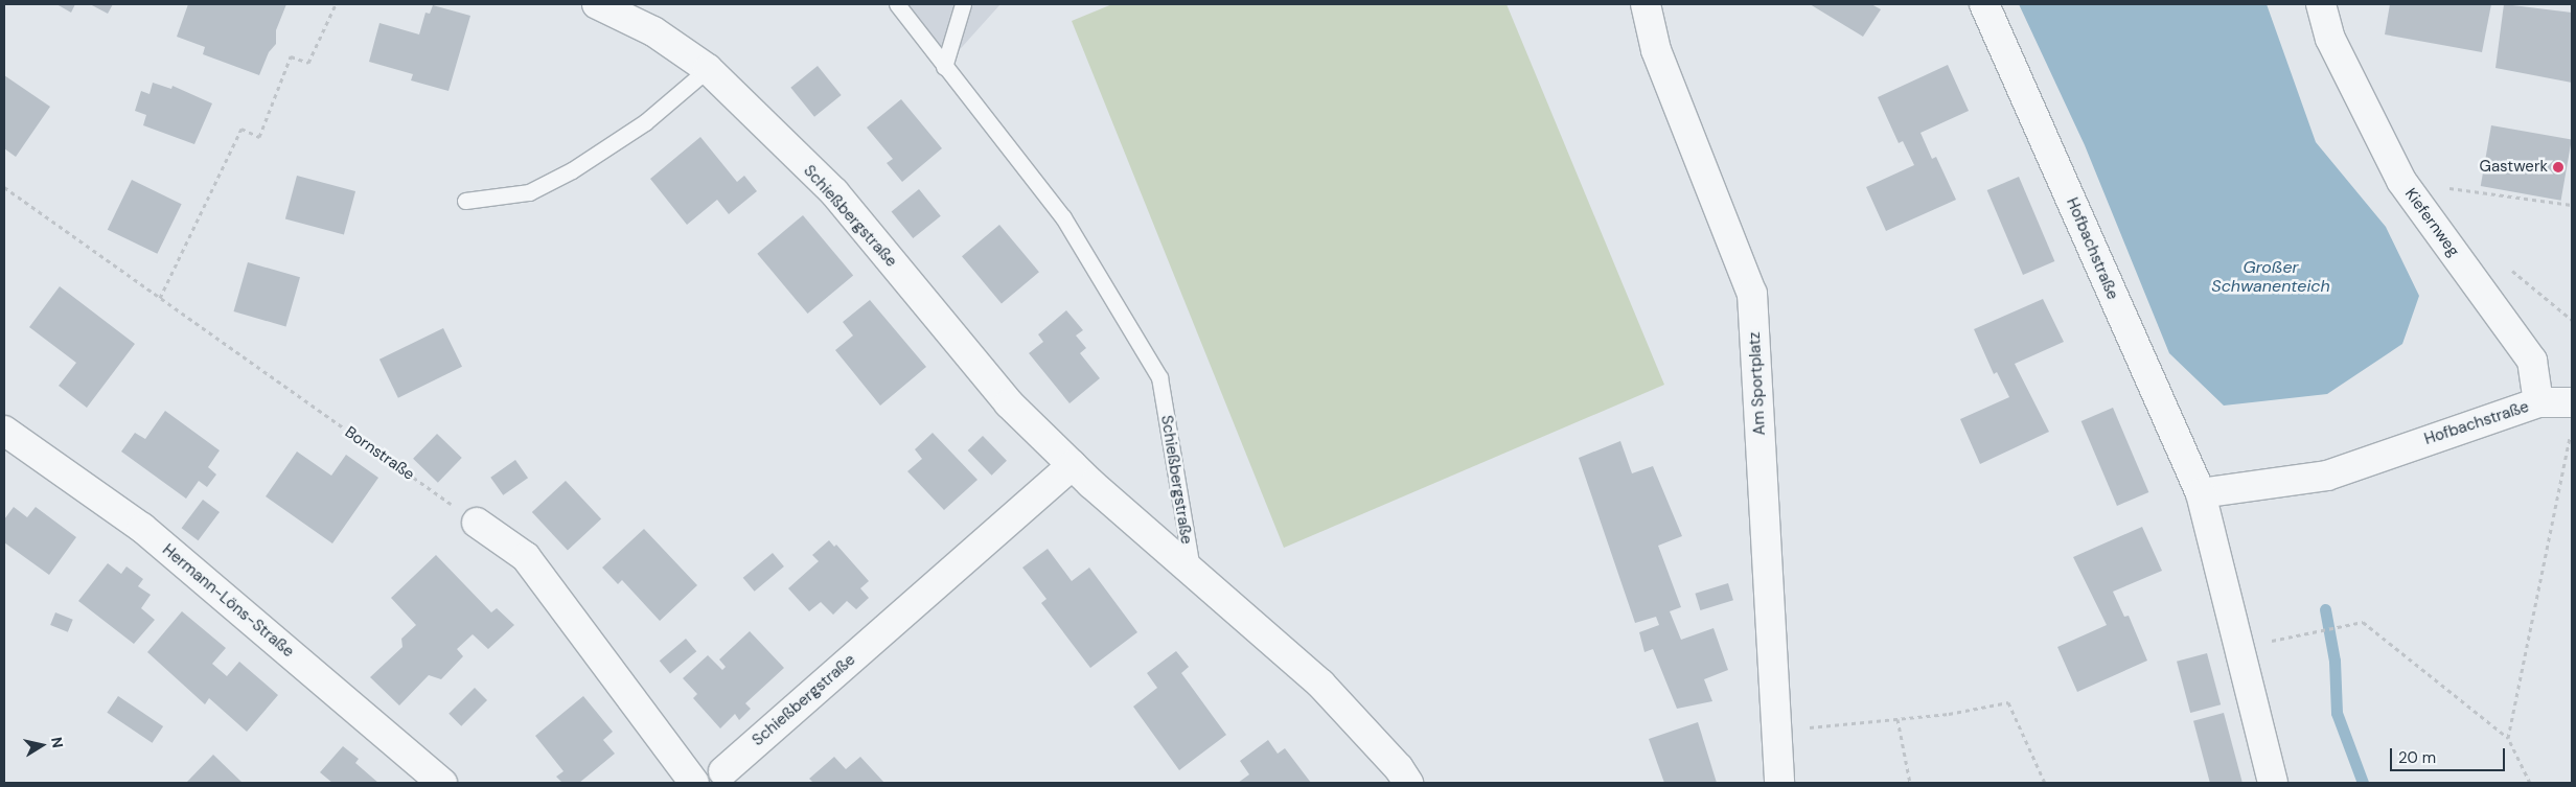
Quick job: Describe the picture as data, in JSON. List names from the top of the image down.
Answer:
{
  "streets": {
    "street": [
      "Schießbergstraße",
      "Kiefernweg",
      "Hofbachstraße",
      "Am Sportplatz",
      "Hermann-Löns-Straße"
    ],
    "path": ["Bornstraße"]
  },
  "crossings": [
    ["Kiefernweg", "Hofbachstraße"]
  ],
  "water": ["Großer Schwanenteich"],
  "places": ["Gastwerk"],
  "scale_bar": "20 m",
  "north": "right"
}
